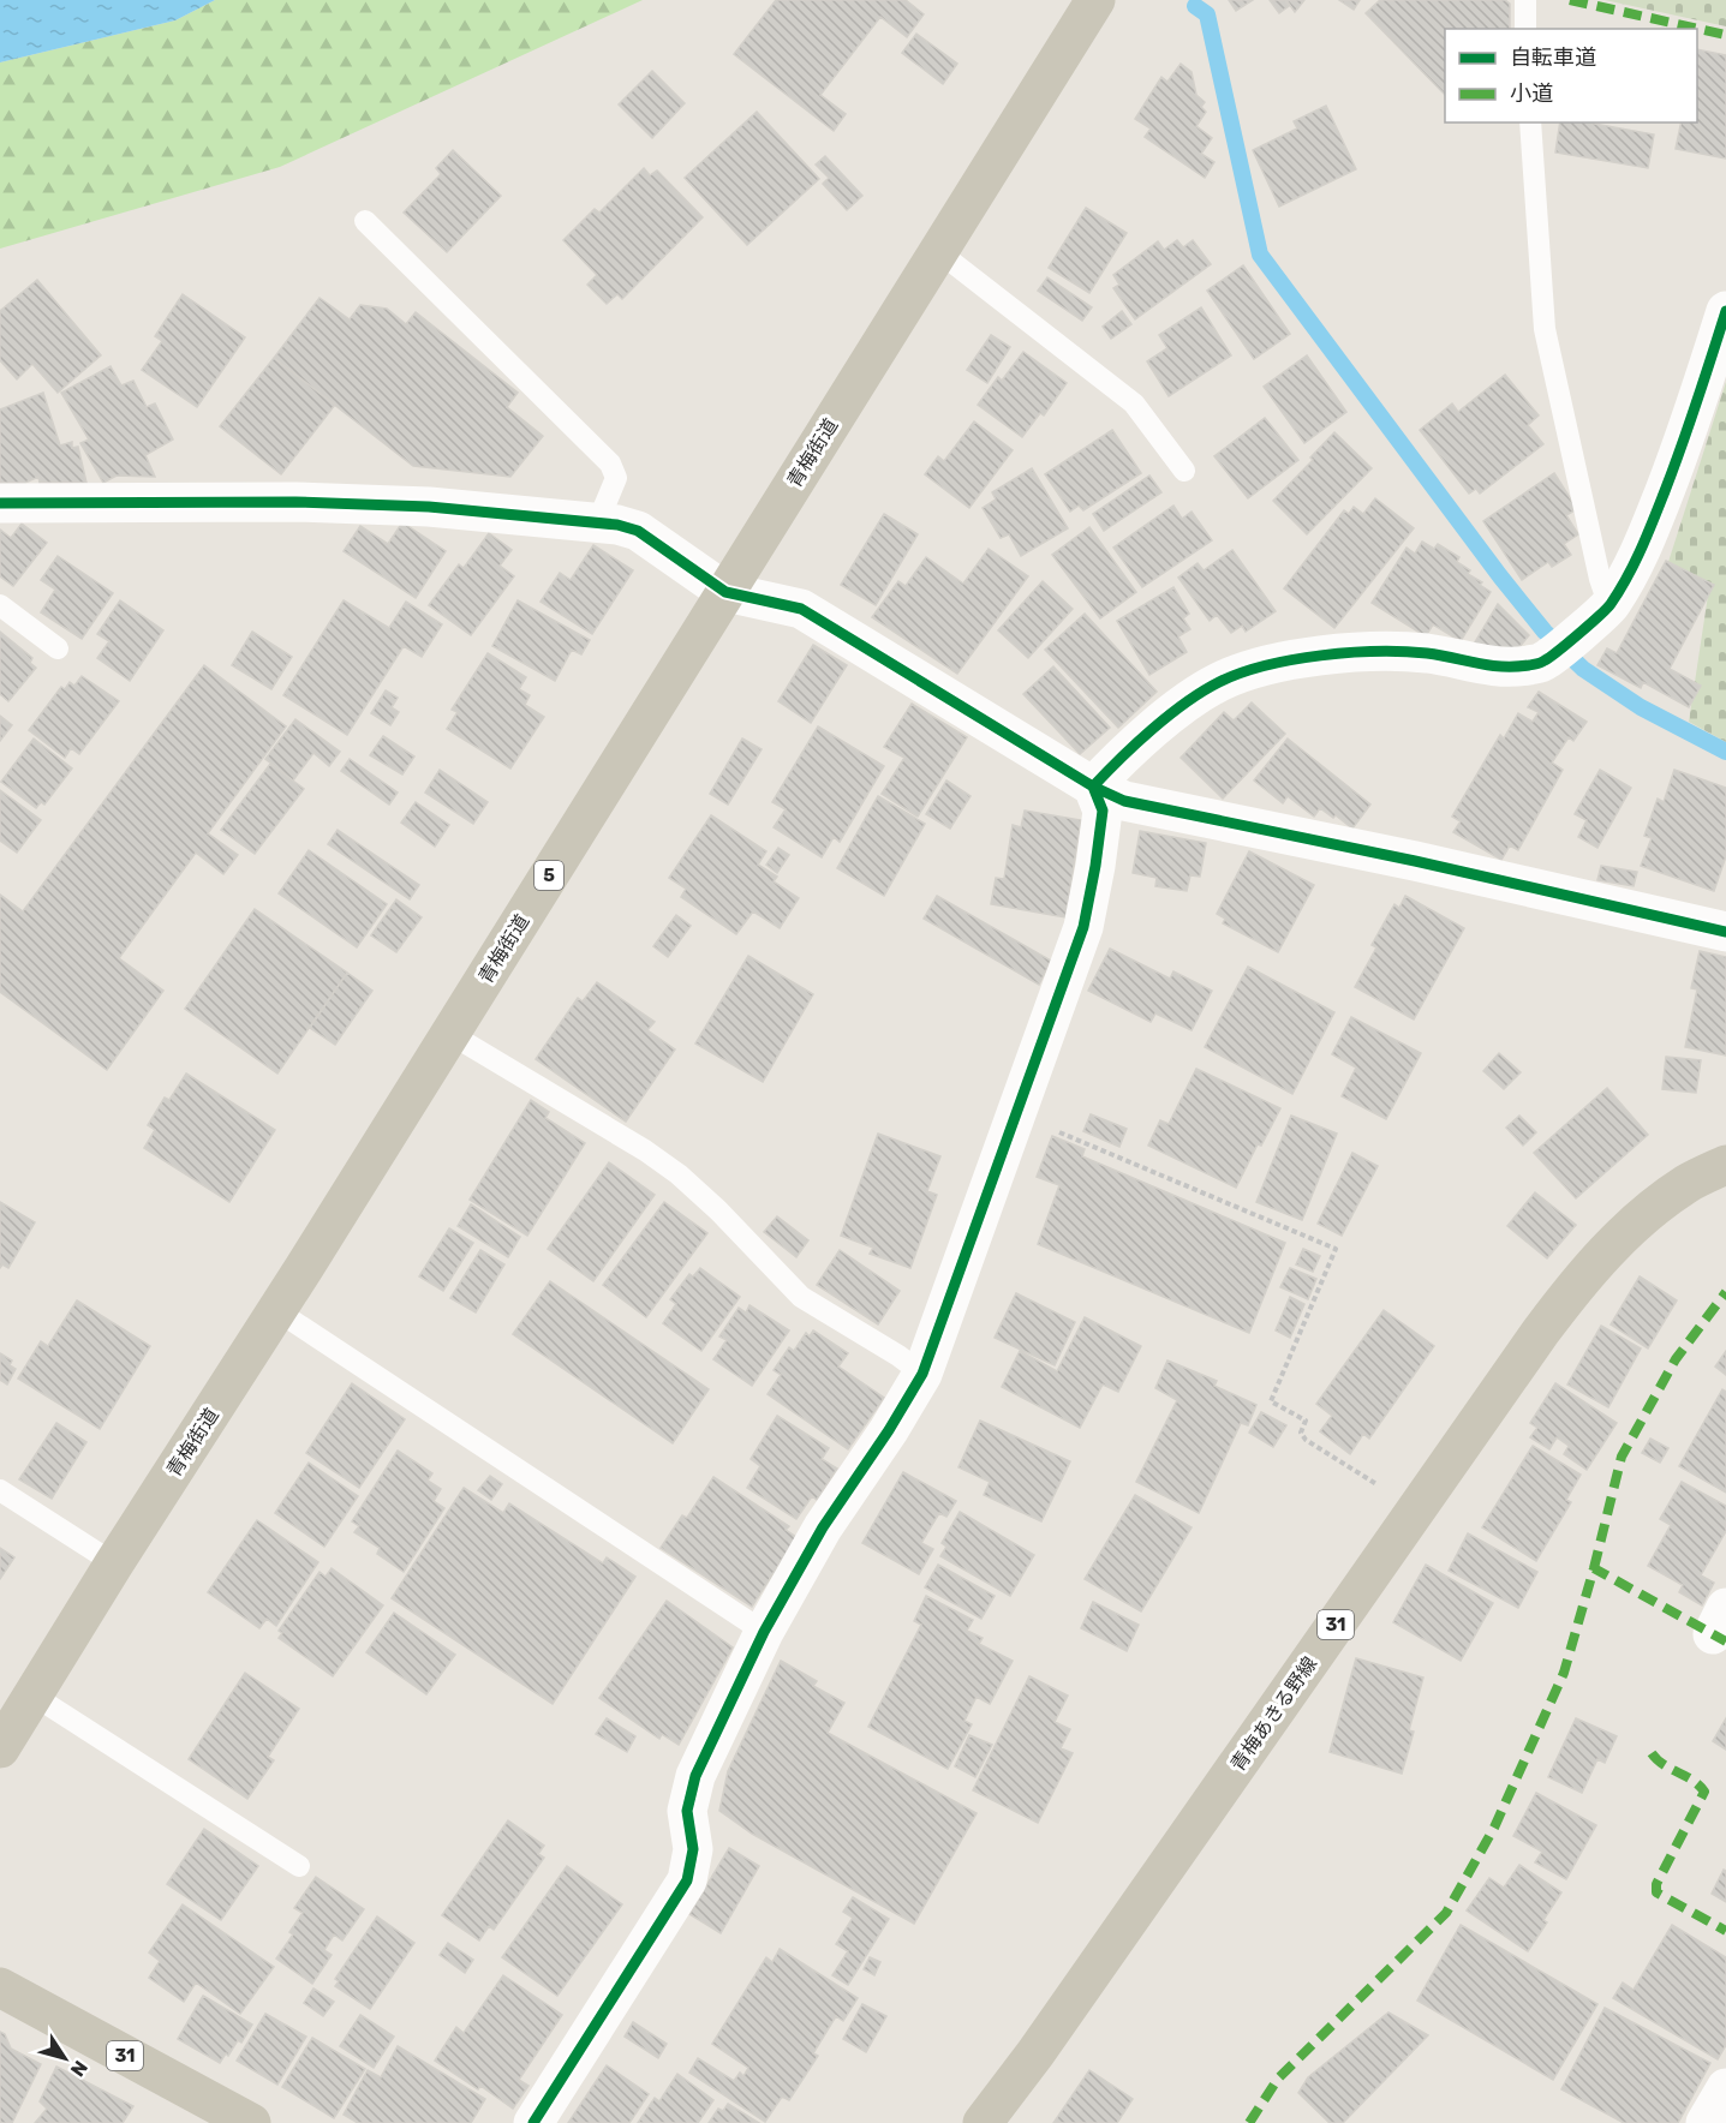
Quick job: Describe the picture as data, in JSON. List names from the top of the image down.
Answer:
{
  "streets": {
    "main road": [
      "青梅街道",
      "5",
      "31",
      "青梅あきる野線"
    ]
  },
  "legend": ["自転車道", "小道"],
  "north": "bottom right"
}
